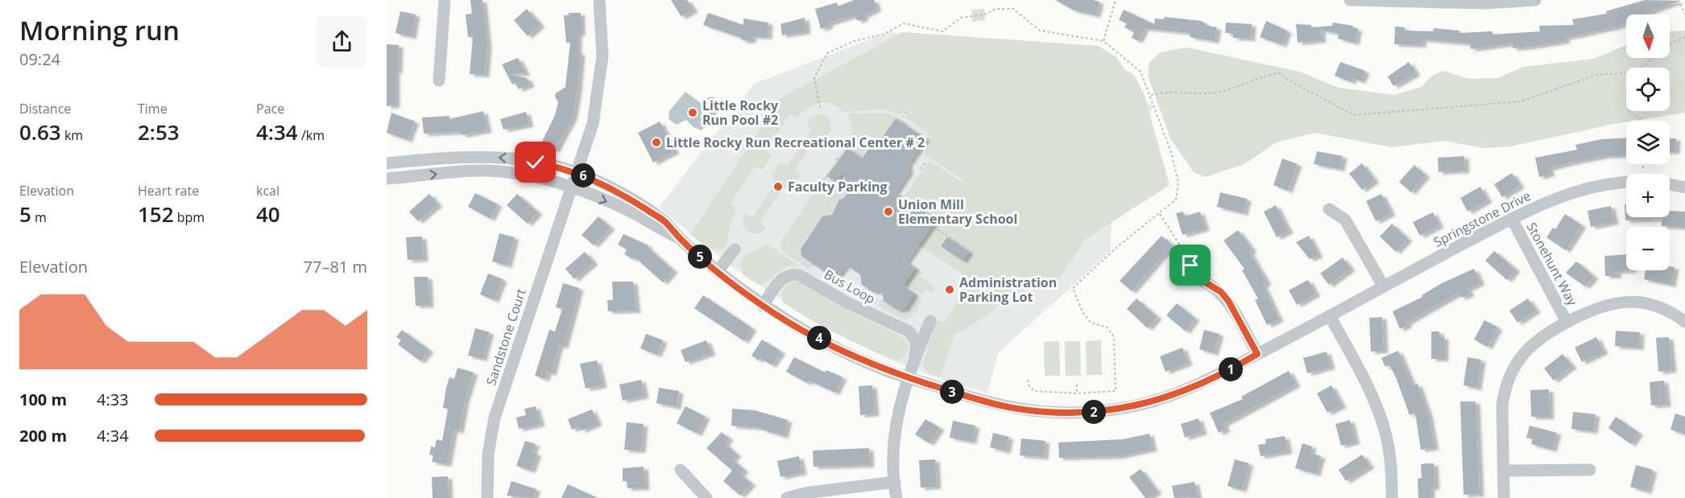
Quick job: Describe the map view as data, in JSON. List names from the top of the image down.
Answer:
{
  "streets": {
    "street": [
      "Springstone Drive",
      "Stonehunt Way",
      "Bus Loop",
      "Sandstone Court"
    ]
  },
  "crossings": [
    ["Springstone Drive", "Stonehunt Way"],
    ["Springstone Drive", "Bus Loop"],
    ["Springstone Drive", "Sandstone Court"]
  ],
  "places": [
    "Little Rocky Run Pool #2",
    "Little Rocky Run Recreational Center # 2",
    "Faculty Parking",
    "Union Mill Elementary School",
    "Administration Parking Lot"
  ],
  "north": "bottom",
  "page": {
    "heading": ["Morning run", "09:24"],
    "map_buttons": ["+", "−"],
    "stats": [
      ["Distance", "0.63 km"],
      ["Time", "2:53"],
      ["Pace", "4:34 /km"],
      ["Elevation", "5 m"],
      ["Heart rate", "152 bpm"],
      ["kcal", "40"]
    ],
    "pins": [
      "6",
      "5",
      "4",
      "1",
      "3",
      "2"
    ],
    "chart": ["Elevation", "77–81 m"],
    "list": [
      {
        "name": "100 m",
        "note": "4:33"
      },
      {
        "name": "200 m",
        "note": "4:34"
      }
    ]
  }
}
